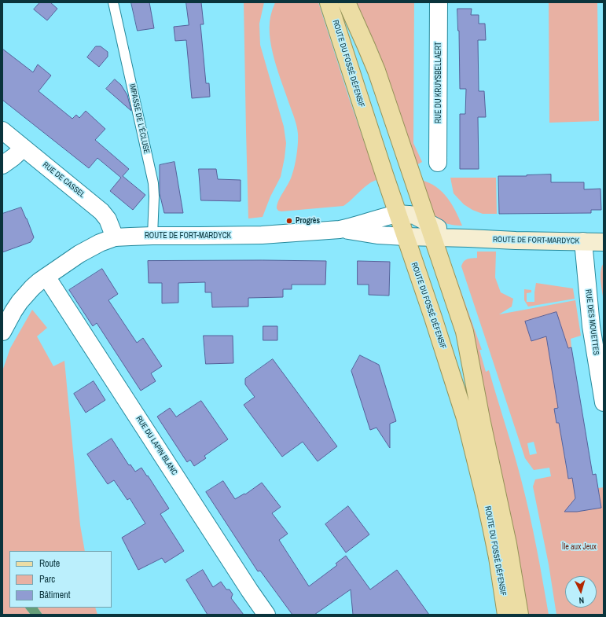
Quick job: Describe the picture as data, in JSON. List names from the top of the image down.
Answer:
{
  "streets": {
    "main road": ["ROUTE DU FOSSÉ DÉFENSIF", "ROUTE DE FORT-MARDYCK"],
    "street": [
      "RUE DU KRUYSBELLAERT",
      "RUE DE CASSEL",
      "RUE DES MOUETTES",
      "RUE DU LAPIN BLANC"
    ],
    "lane": ["IMPASSE DE L'ÉCLUSE"]
  },
  "crossings": [
    ["ROUTE DU FOSSÉ DÉFENSIF", "ROUTE DE FORT-MARDYCK"],
    ["IMPASSE DE L'ÉCLUSE", "ROUTE DE FORT-MARDYCK"],
    ["RUE DE CASSEL", "ROUTE DE FORT-MARDYCK"],
    ["ROUTE DE FORT-MARDYCK", "RUE DES MOUETTES"],
    ["ROUTE DE FORT-MARDYCK", "RUE DU LAPIN BLANC"]
  ],
  "parks": ["Île aux Jeux"],
  "places": ["Progrès"],
  "legend": ["Route", "Parc", "Bâtiment"],
  "north": "bottom"
}
